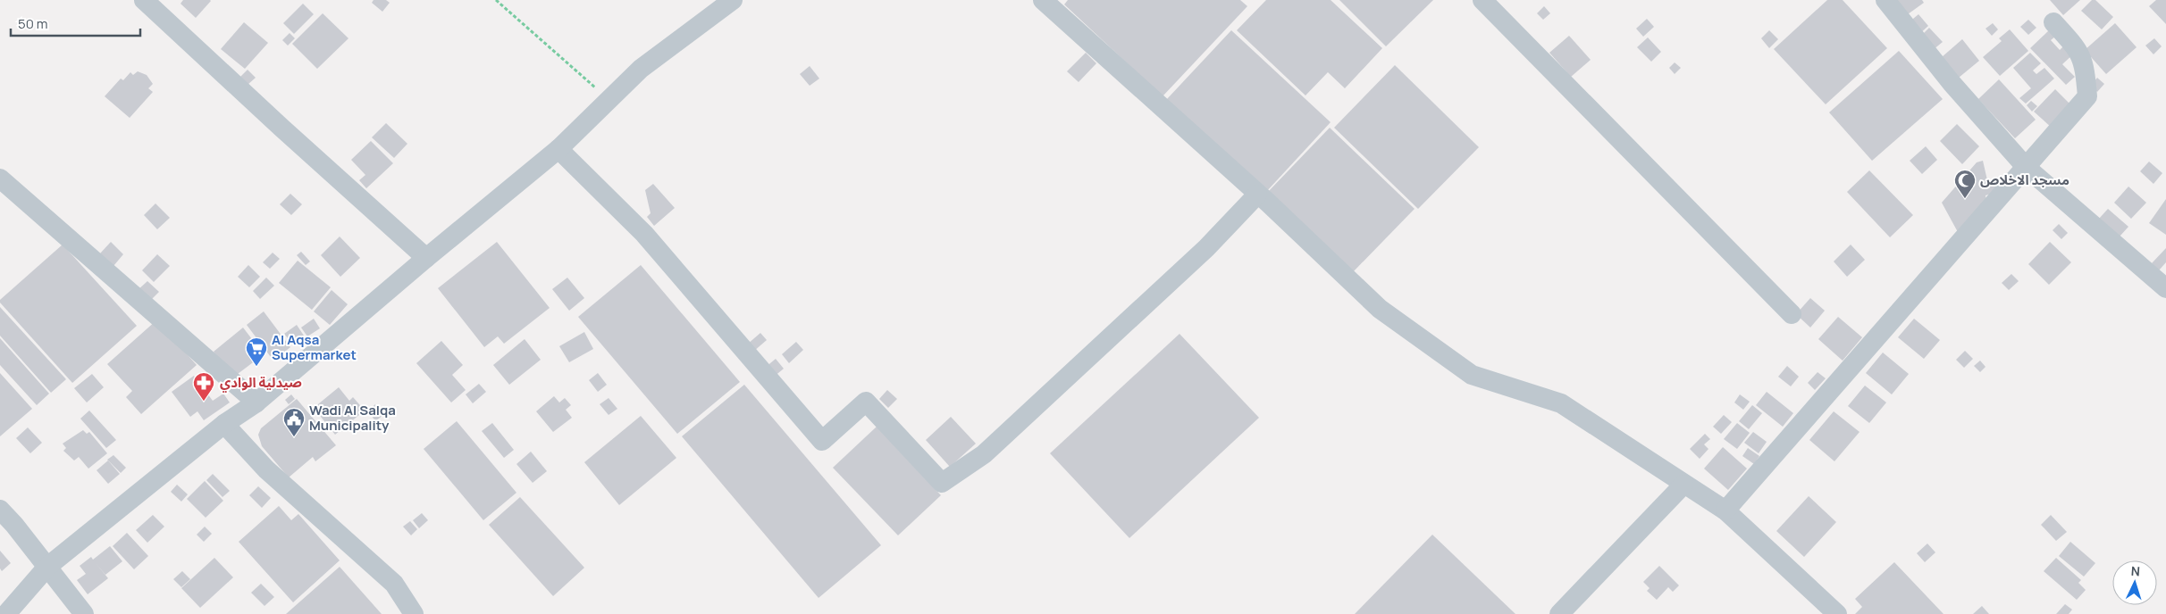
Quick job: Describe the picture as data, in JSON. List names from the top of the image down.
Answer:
{
  "places": {
    "mosque": ["مسجد الاخلاص"],
    "supermarket": ["Al Aqsa Supermarket"],
    "pharmacy": ["صيدلية الوادي"],
    "public building": ["Wadi Al Salqa Municipality"]
  },
  "scale_bar": "50 m",
  "north": "top"
}
